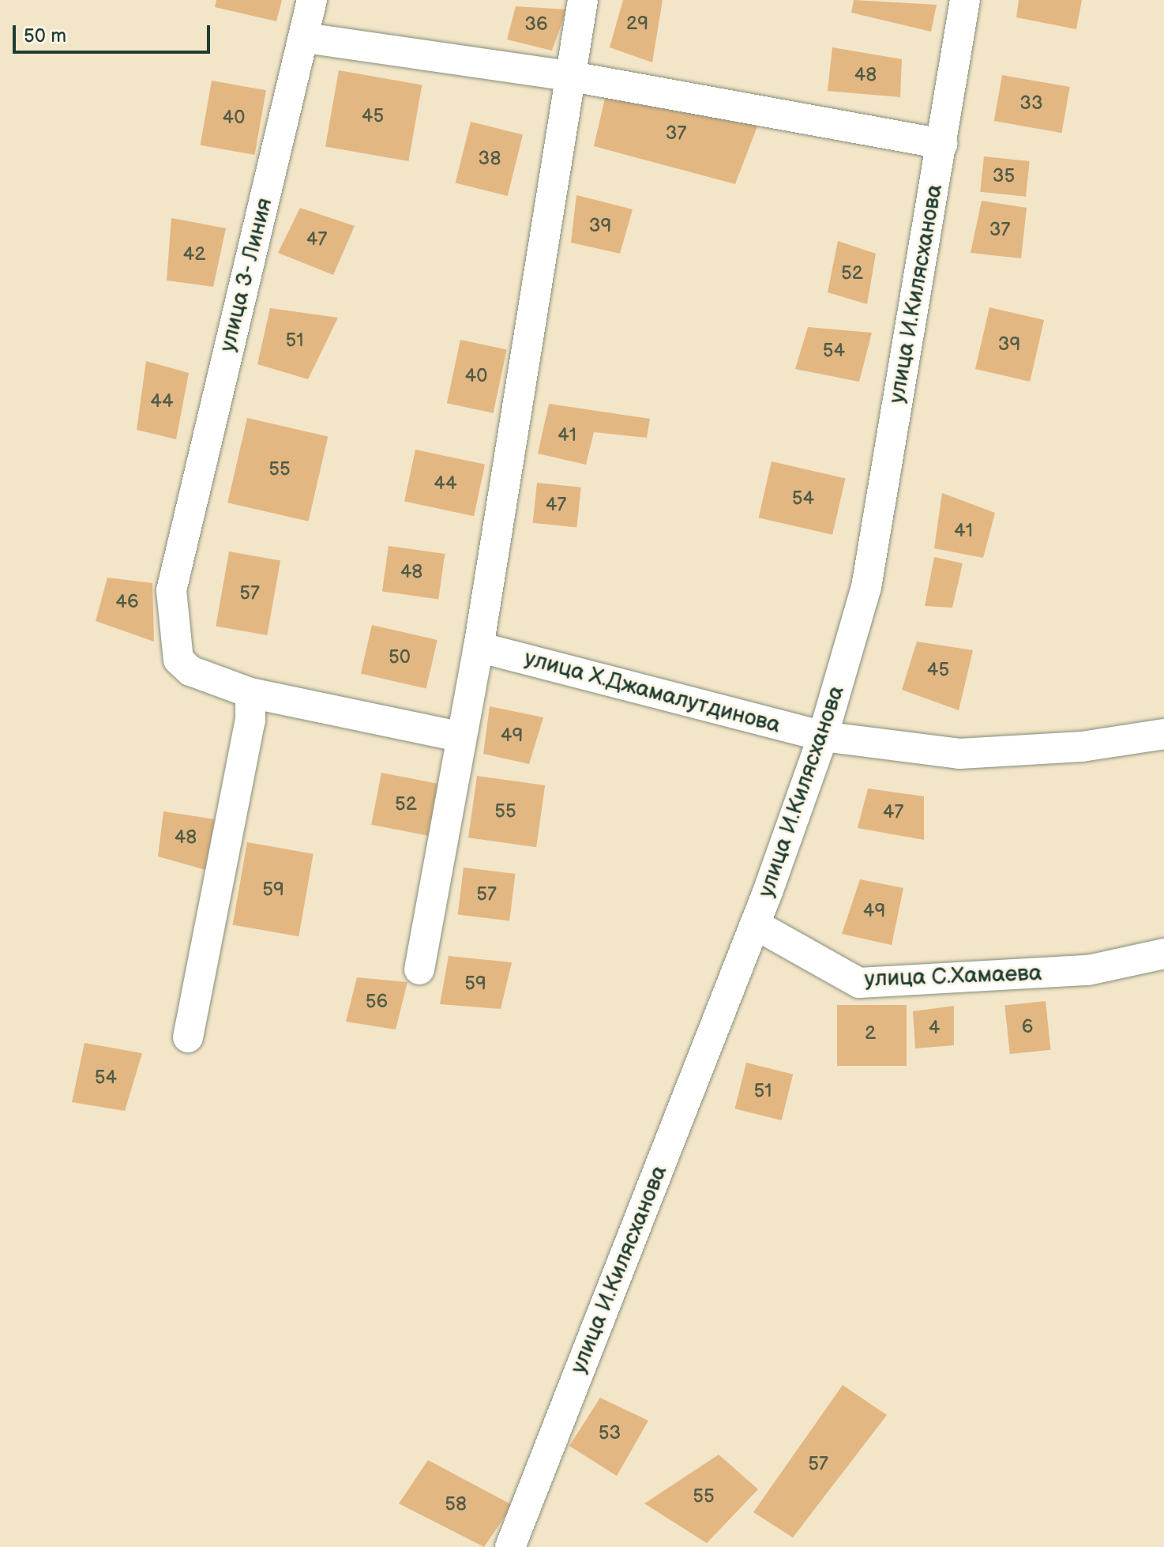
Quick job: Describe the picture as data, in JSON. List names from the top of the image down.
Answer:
{
  "streets": {
    "street": [
      "улица 3- Линия",
      "улица И.Килясханова",
      "улица Х.Джамалутдинова",
      "улица С.Хамаева"
    ]
  },
  "crossings": [
    ["улица И.Килясханова", "улица Х.Джамалутдинова"],
    ["улица И.Килясханова", "улица С.Хамаева"]
  ],
  "house_numbers": [
    "29",
    "36",
    "48",
    "33",
    "45",
    "40",
    "37",
    "38",
    "35",
    "39",
    "37",
    "47",
    "42",
    "52",
    "51",
    "39",
    "54",
    "40",
    "44",
    "41",
    "55",
    "44",
    "54",
    "47",
    "41",
    "48",
    "57",
    "46",
    "50",
    "45",
    "49",
    "52",
    "55",
    "47",
    "48",
    "59",
    "57",
    "49",
    "59",
    "56",
    "6",
    "4",
    "2",
    "54",
    "51",
    "53",
    "57",
    "55",
    "58"
  ],
  "scale_bar": "50 m"
}
